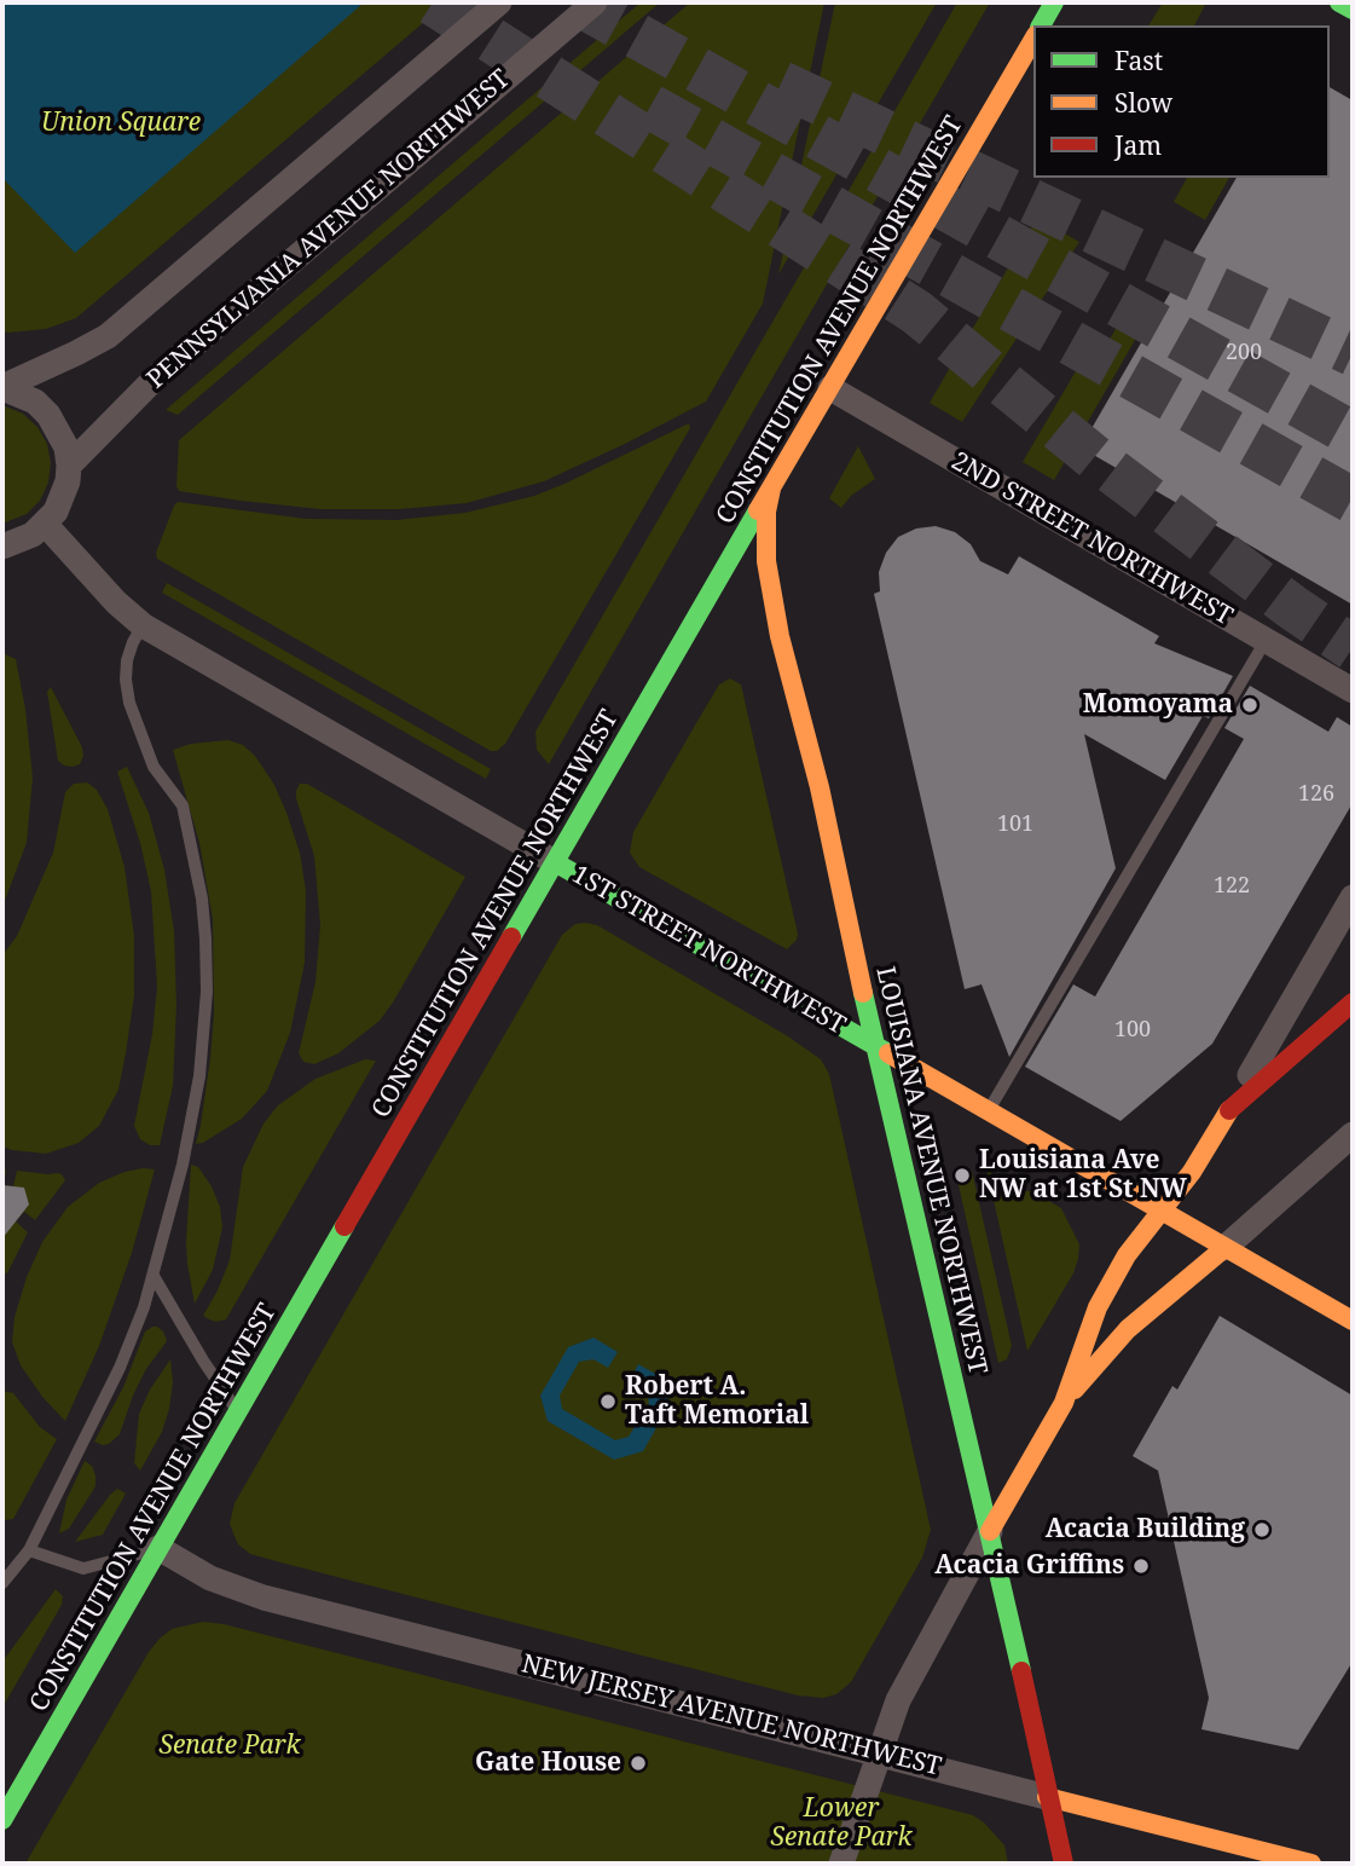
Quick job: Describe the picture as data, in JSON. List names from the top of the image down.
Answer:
{
  "streets": {
    "main road": [
      "CONSTITUTION AVENUE NORTHWEST",
      "1ST STREET NORTHWEST",
      "LOUISIANA AVENUE NORTHWEST",
      "NEW JERSEY AVENUE NORTHWEST"
    ],
    "street": ["PENNSYLVANIA AVENUE NORTHWEST", "2ND STREET NORTHWEST"]
  },
  "crossings": [
    ["CONSTITUTION AVENUE NORTHWEST", "2ND STREET NORTHWEST"],
    ["CONSTITUTION AVENUE NORTHWEST", "1ST STREET NORTHWEST"],
    ["CONSTITUTION AVENUE NORTHWEST", "LOUISIANA AVENUE NORTHWEST"],
    ["CONSTITUTION AVENUE NORTHWEST", "NEW JERSEY AVENUE NORTHWEST"],
    ["1ST STREET NORTHWEST", "LOUISIANA AVENUE NORTHWEST"],
    ["LOUISIANA AVENUE NORTHWEST", "NEW JERSEY AVENUE NORTHWEST"]
  ],
  "parks": ["Union Square", "Senate Park", "Lower Senate Park"],
  "places": [
    "Momoyama",
    "Louisiana Ave NW at 1st St NW",
    "Robert A. Taft Memorial",
    "Acacia Building",
    "Acacia Griffins",
    "Gate House"
  ],
  "house_numbers": [
    "200",
    "126",
    "101",
    "122",
    "100"
  ],
  "legend": ["Fast", "Slow", "Jam"]
}
